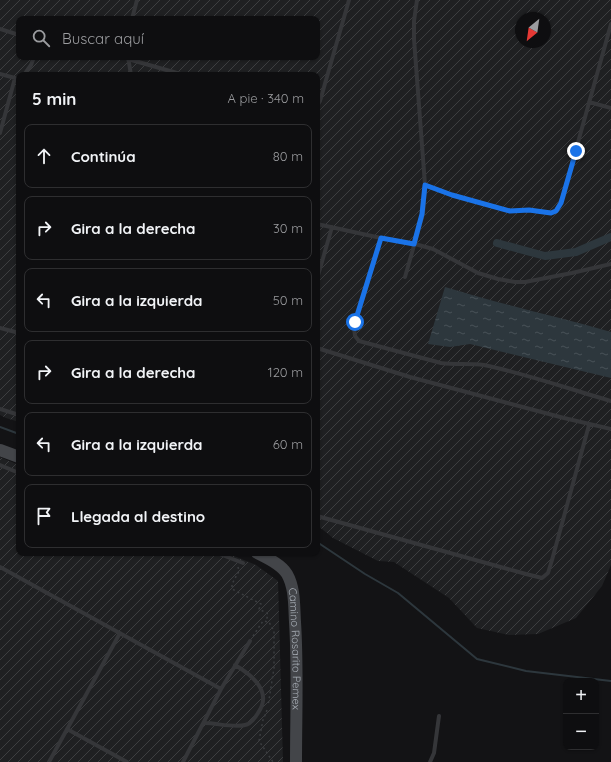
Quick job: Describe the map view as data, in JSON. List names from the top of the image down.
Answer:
{
  "streets": {
    "street": ["Camino Rosarito Pemex"]
  },
  "north": "bottom left",
  "page": {
    "search": "Buscar aquí",
    "heading": ["5 min", "A pie · 340 m"],
    "list": [
      ["Continúa", "80 m"],
      ["Gira a la derecha", "30 m"],
      ["Gira a la izquierda", "50 m"],
      ["Gira a la derecha", "120 m"],
      ["Gira a la izquierda", "60 m"],
      "Llegada al destino"
    ],
    "map_buttons": ["+", "−"]
  }
}
